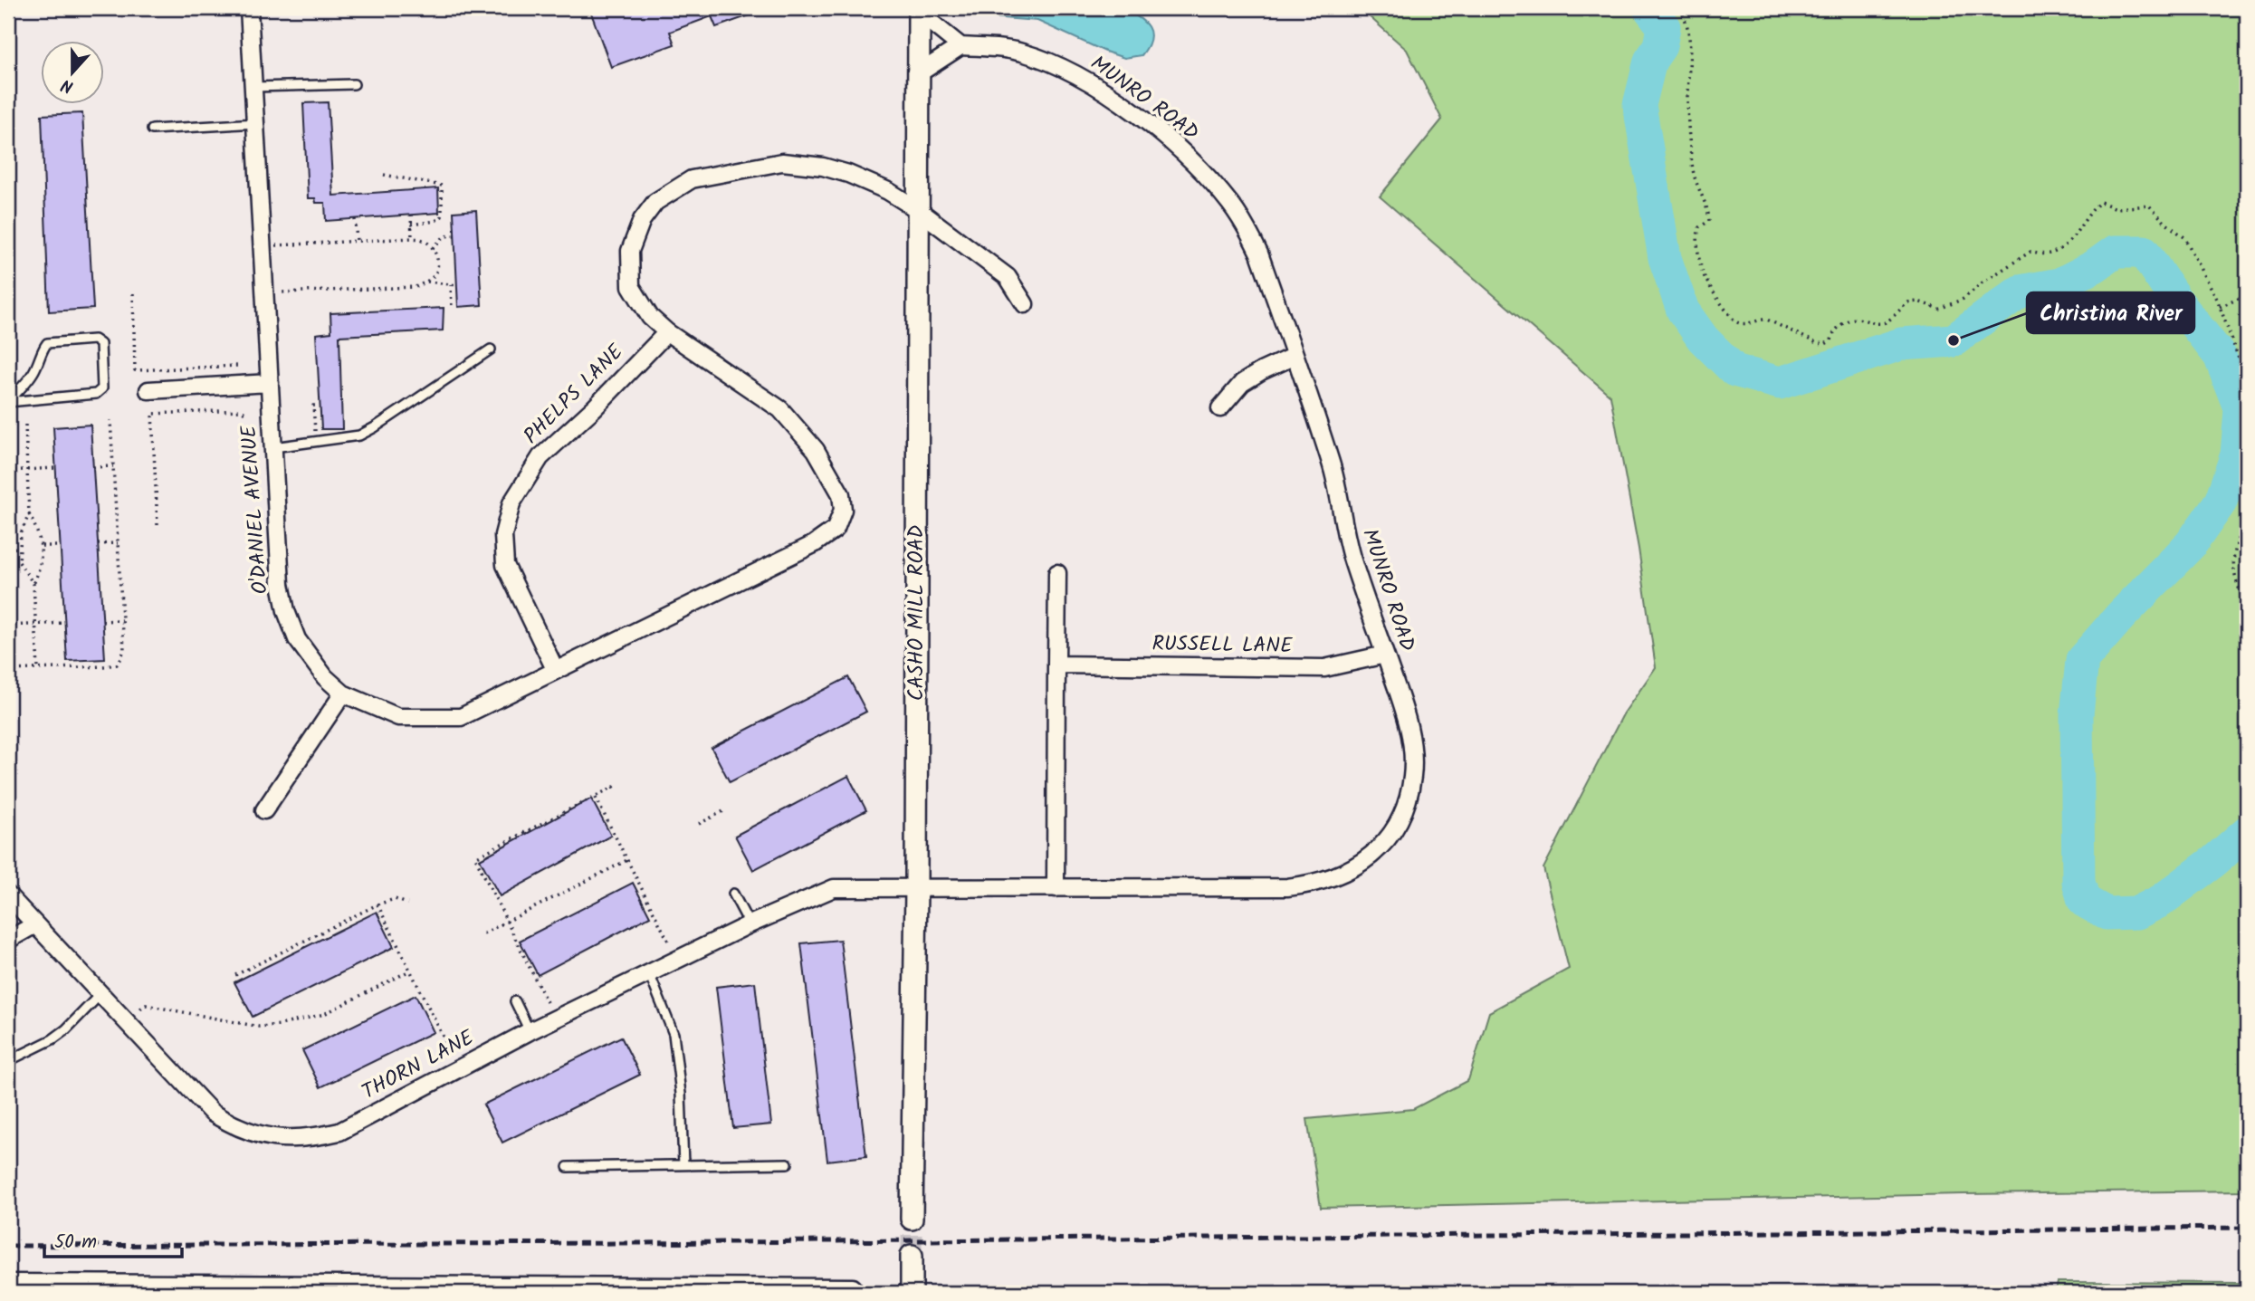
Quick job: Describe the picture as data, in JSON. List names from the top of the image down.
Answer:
{
  "streets": {
    "street": [
      "MUNRO ROAD",
      "PHELPS LANE",
      "O'DANIEL AVENUE",
      "CASHO MILL ROAD",
      "RUSSELL LANE",
      "THORN LANE"
    ]
  },
  "crossings": [
    ["MUNRO ROAD", "CASHO MILL ROAD"],
    ["MUNRO ROAD", "RUSSELL LANE"],
    ["MUNRO ROAD", "THORN LANE"],
    ["PHELPS LANE", "O'DANIEL AVENUE"],
    ["CASHO MILL ROAD", "THORN LANE"]
  ],
  "places": ["Christina River"],
  "scale_bar": "50 m",
  "north": "bottom"
}
